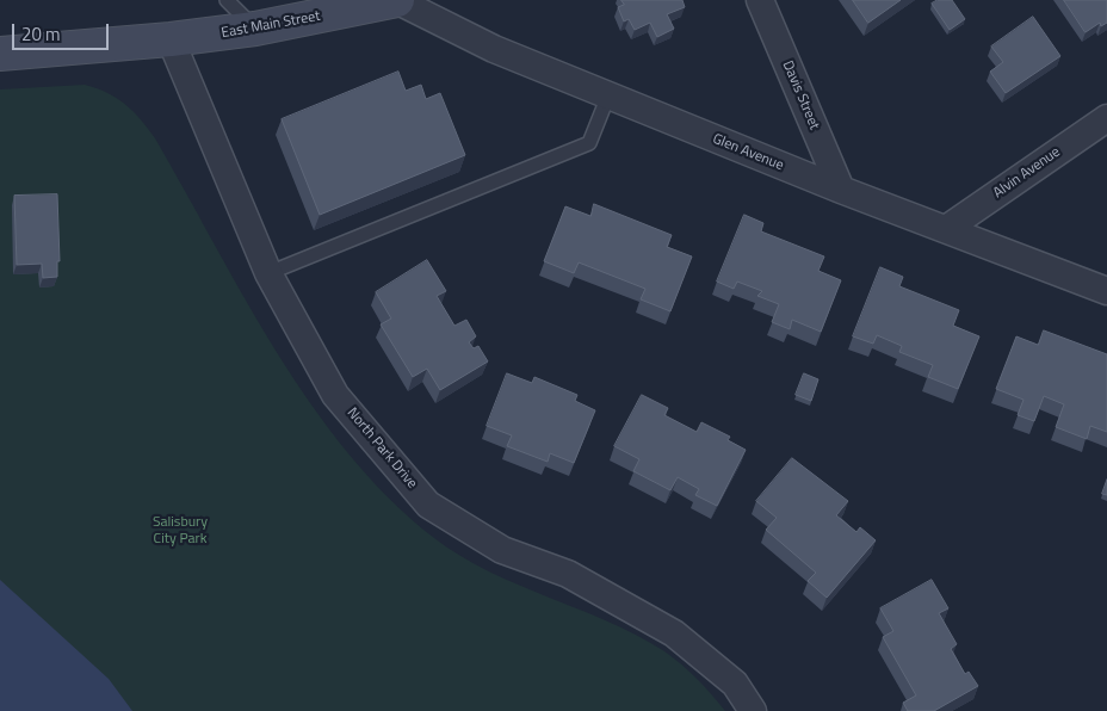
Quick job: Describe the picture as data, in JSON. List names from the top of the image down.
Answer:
{
  "streets": {
    "main road": ["East Main Street"],
    "street": [
      "Davis Street",
      "Glen Avenue",
      "Alvin Avenue",
      "North Park Drive"
    ]
  },
  "crossings": [
    ["East Main Street", "Glen Avenue"],
    ["East Main Street", "North Park Drive"],
    ["Davis Street", "Glen Avenue"],
    ["Glen Avenue", "Alvin Avenue"]
  ],
  "parks": ["Salisbury City Park"],
  "scale_bar": "20 m"
}
